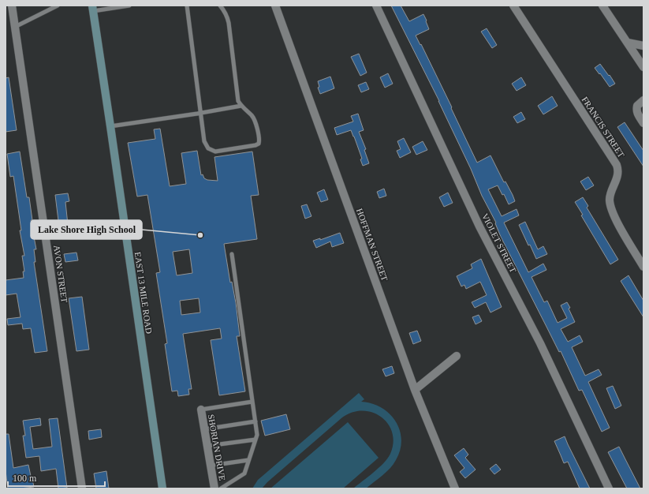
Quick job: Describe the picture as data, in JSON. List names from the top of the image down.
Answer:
{
  "streets": {
    "main road": ["EAST 13 MILE ROAD"],
    "street": [
      "FRANCIS STREET",
      "VIOLET STREET",
      "HOFFMAN STREET",
      "AVON STREET",
      "SHORIAN DRIVE"
    ]
  },
  "places": ["Lake Shore High School"],
  "scale_bar": "100 m"
}
